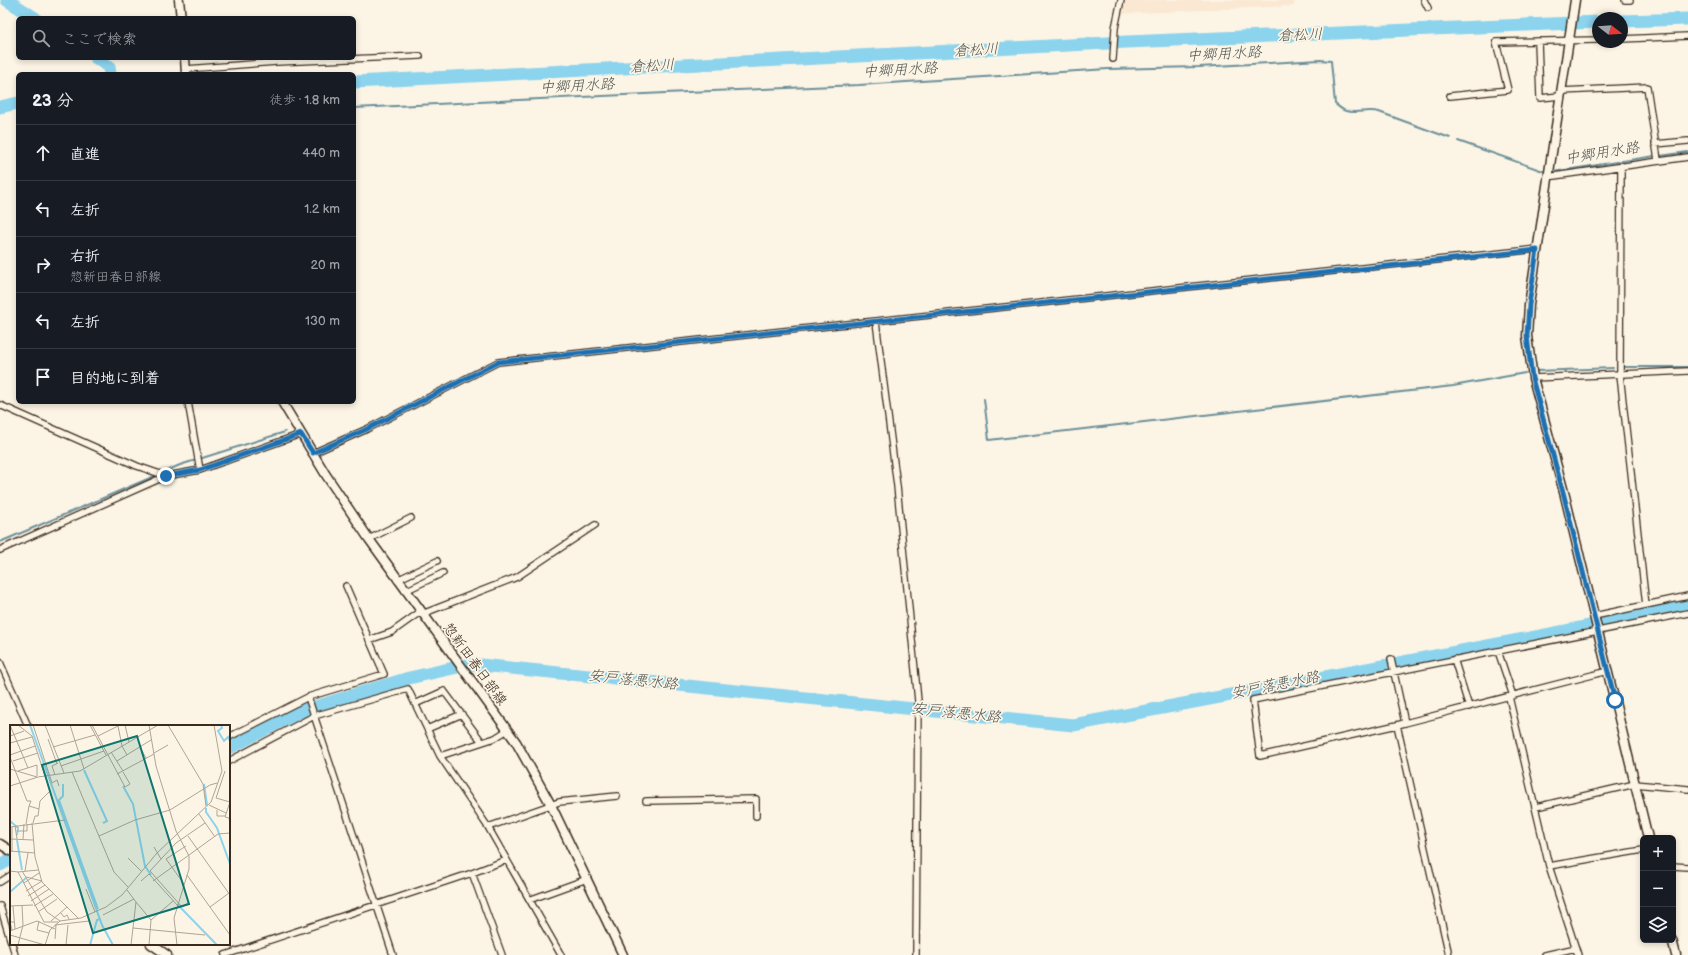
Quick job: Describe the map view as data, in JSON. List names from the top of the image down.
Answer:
{
  "streets": {
    "street": ["惣新田春日部線"]
  },
  "water": ["倉松川", "中郷用水路", "安戸落悪水路"],
  "north": "right",
  "page": {
    "search": "ここで検索",
    "heading": ["23 分", "徒歩 · 1.8 km"],
    "list": [
      ["直進", "440 m"],
      ["左折", "1.2 km"],
      ["右折", "惣新田春日部線", "20 m"],
      ["左折", "130 m"],
      "目的地に到着"
    ],
    "map_buttons": ["+", "−"]
  }
}
